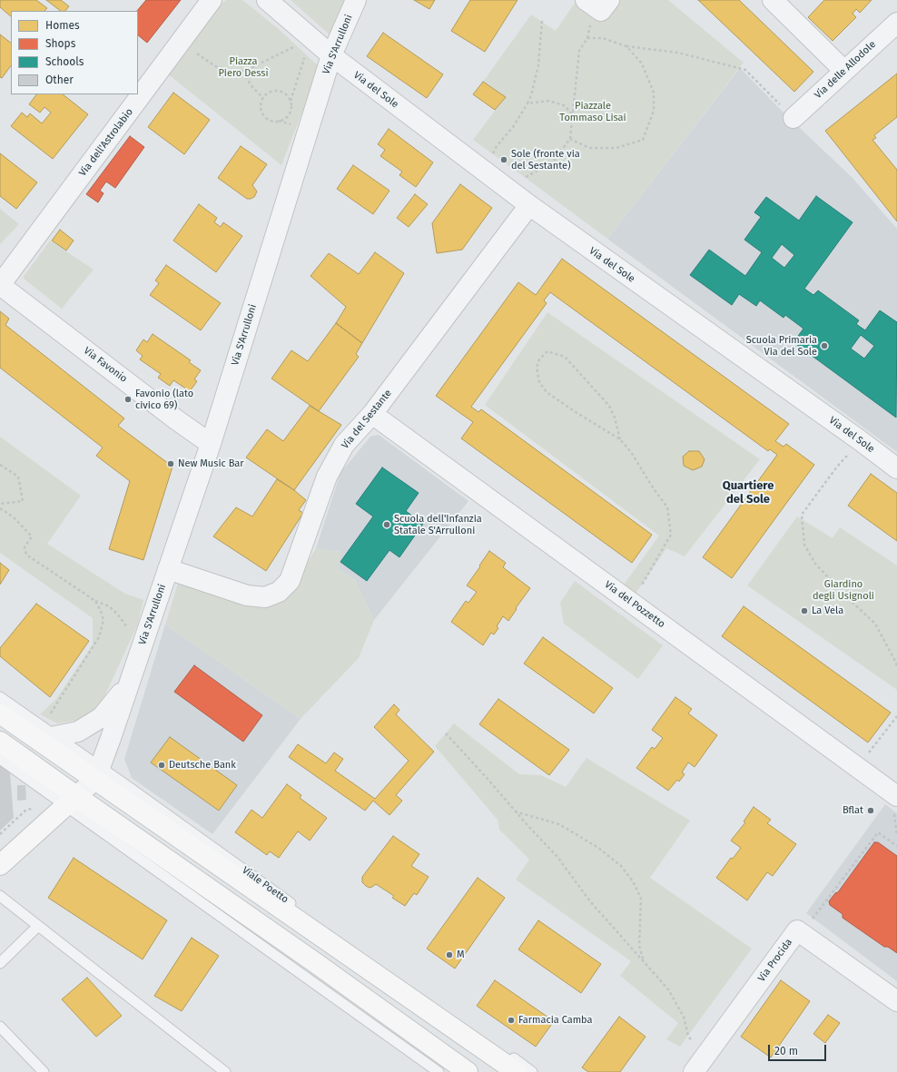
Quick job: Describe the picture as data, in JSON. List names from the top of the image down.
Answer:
{
  "streets": {
    "main road": ["Viale Poetto"],
    "street": [
      "Via S'Arrulloni",
      "Via delle Allodole",
      "Via del Sole",
      "Via dell'Astrolabio",
      "Via Favonio",
      "Via del Sestante",
      "Via del Pozzetto",
      "Via Procida"
    ]
  },
  "crossings": [
    ["Via S'Arrulloni", "Via del Sole"],
    ["Via S'Arrulloni", "Via Favonio"],
    ["Via S'Arrulloni", "Via del Sestante"],
    ["Via S'Arrulloni", "Viale Poetto"],
    ["Via del Sole", "Via del Sestante"],
    ["Via dell'Astrolabio", "Via Favonio"],
    ["Via del Sestante", "Via del Pozzetto"]
  ],
  "districts": ["Quartiere del Sole"],
  "parks": ["Piazza Piero Dessì", "Piazzale Tommaso Lisai", "Giardino degli Usignoli"],
  "places": [
    "Sole (fronte via del Sestante)",
    "Scuola Primaria Via del Sole",
    "Favonio (lato civico 69)",
    "New Music Bar",
    "Scuola dell'Infanzia Statale S'Arrulloni",
    "La Vela",
    "Deutsche Bank",
    "Bflat",
    "M",
    "Farmacia Camba"
  ],
  "legend": [
    "Homes",
    "Shops",
    "Schools",
    "Other"
  ],
  "scale_bar": "20 m"
}
